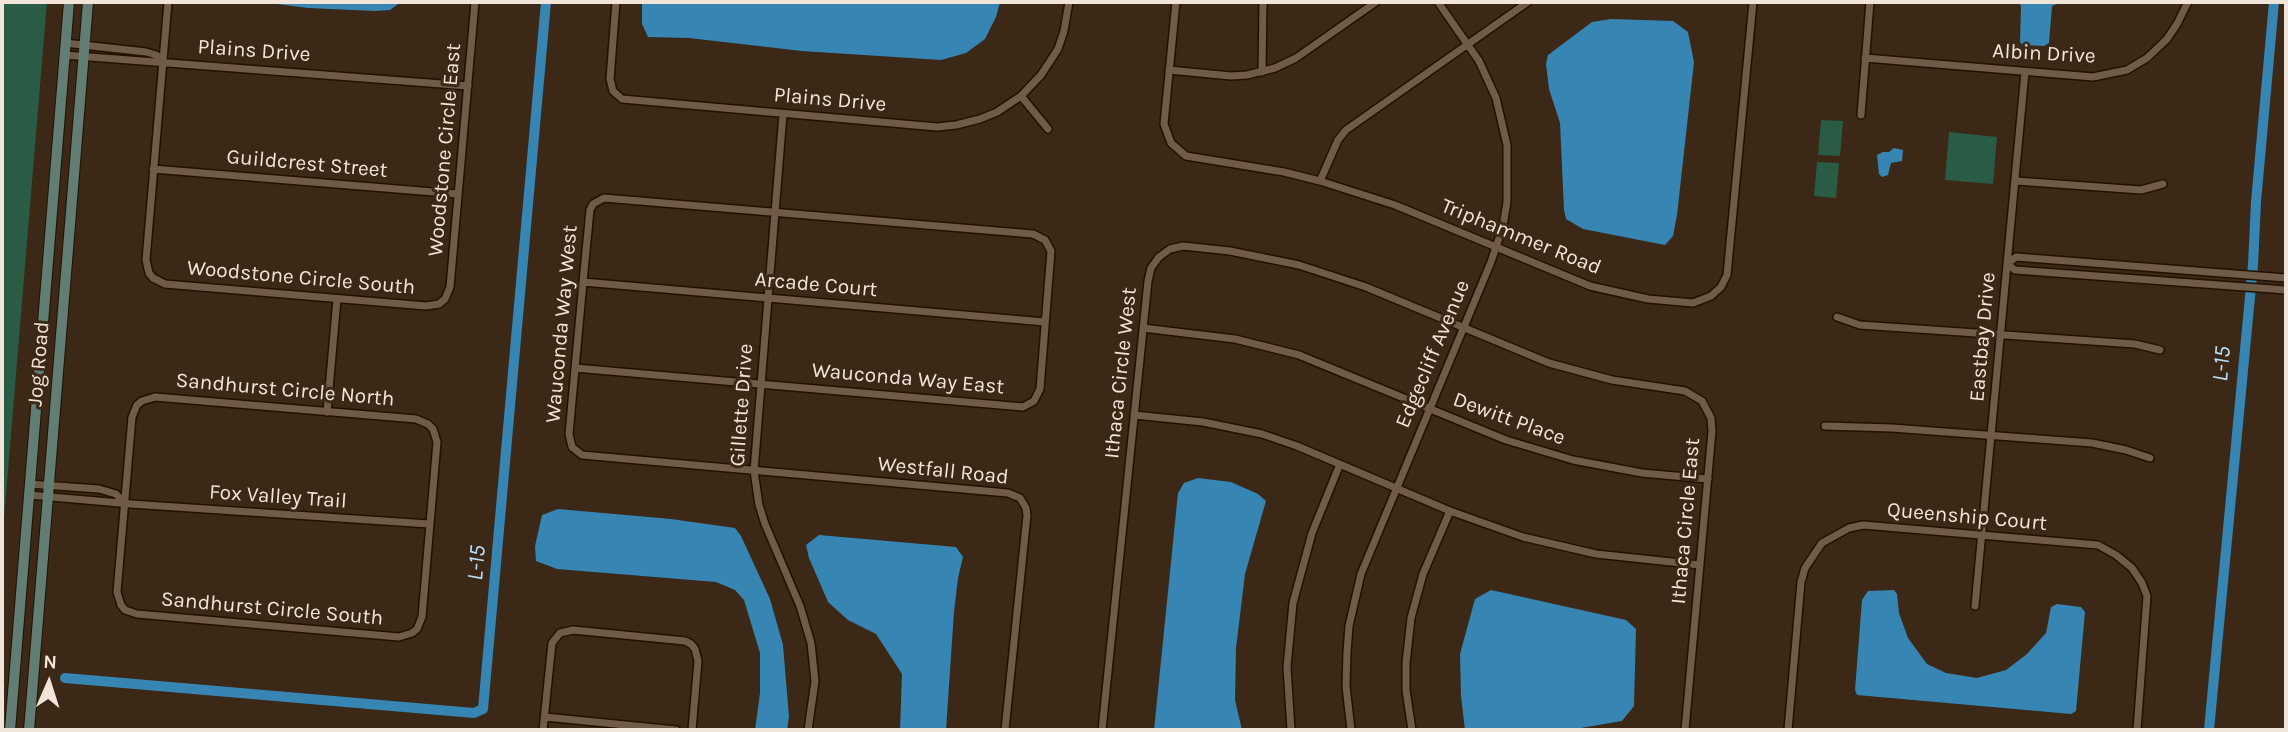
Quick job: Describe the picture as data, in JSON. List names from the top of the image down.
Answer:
{
  "streets": {
    "main road": ["Jog Road"],
    "street": [
      "Plains Drive",
      "Albin Drive",
      "Woodstone Circle East",
      "Guildcrest Street",
      "Triphammer Road",
      "Woodstone Circle South",
      "Arcade Court",
      "Wauconda Way West",
      "Eastbay Drive",
      "Edgecliff Avenue",
      "Ithaca Circle West",
      "Wauconda Way East",
      "Sandhurst Circle North",
      "Gillette Drive",
      "Dewitt Place",
      "Westfall Road",
      "Fox Valley Trail",
      "Queenship Court",
      "Ithaca Circle East",
      "Sandhurst Circle South"
    ]
  },
  "crossings": [
    ["Plains Drive", "Woodstone Circle East"],
    ["Plains Drive", "Jog Road"],
    ["Plains Drive", "Gillette Drive"],
    ["Albin Drive", "Eastbay Drive"],
    ["Woodstone Circle East", "Guildcrest Street"],
    ["Woodstone Circle East", "Woodstone Circle South"],
    ["Guildcrest Street", "Woodstone Circle South"],
    ["Triphammer Road", "Edgecliff Avenue"],
    ["Arcade Court", "Wauconda Way West"],
    ["Arcade Court", "Wauconda Way East"],
    ["Arcade Court", "Gillette Drive"],
    ["Wauconda Way West", "Wauconda Way East"],
    ["Wauconda Way West", "Gillette Drive"],
    ["Wauconda Way West", "Westfall Road"],
    ["Eastbay Drive", "Queenship Court"],
    ["Edgecliff Avenue", "Ithaca Circle West"],
    ["Edgecliff Avenue", "Dewitt Place"],
    ["Edgecliff Avenue", "Ithaca Circle East"],
    ["Jog Road", "Fox Valley Trail"],
    ["Ithaca Circle West", "Dewitt Place"],
    ["Ithaca Circle West", "Ithaca Circle East"],
    ["Wauconda Way East", "Gillette Drive"],
    ["Sandhurst Circle North", "Fox Valley Trail"],
    ["Sandhurst Circle North", "Sandhurst Circle South"],
    ["Gillette Drive", "Westfall Road"],
    ["Dewitt Place", "Ithaca Circle East"],
    ["Fox Valley Trail", "Sandhurst Circle South"]
  ],
  "water": ["L-15"],
  "north": "top"
}
